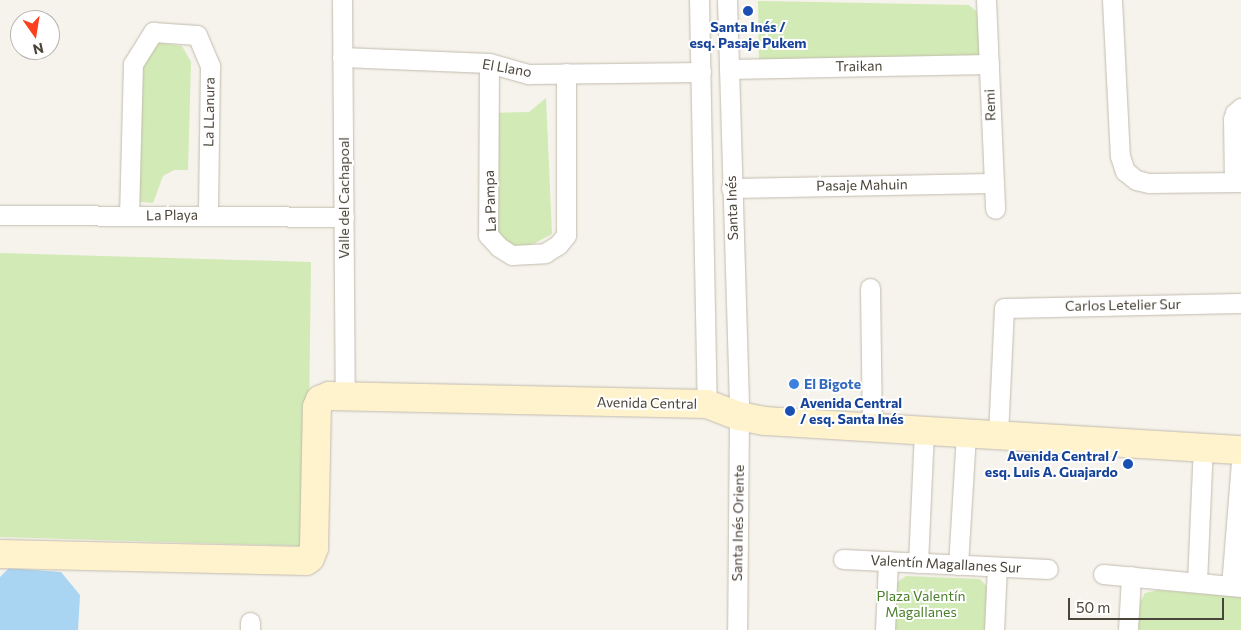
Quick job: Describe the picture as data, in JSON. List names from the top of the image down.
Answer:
{
  "streets": {
    "street": [
      "Traikan",
      "El Llano",
      "Remi",
      "La LLanura",
      "Pasaje Mahuin",
      "Valle del Cachapoal",
      "La Pampa",
      "Santa Inés",
      "La Playa",
      "Carlos Letelier Sur",
      "Avenida Central",
      "Santa Inés Oriente",
      "Valentín Magallanes Sur"
    ]
  },
  "crossings": [
    ["Traikan", "Remi"],
    ["Traikan", "Santa Inés"],
    ["El Llano", "Valle del Cachapoal"],
    ["El Llano", "La Pampa"],
    ["El Llano", "Santa Inés"],
    ["Remi", "Pasaje Mahuin"],
    ["La LLanura", "La Playa"],
    ["Pasaje Mahuin", "Santa Inés"],
    ["Valle del Cachapoal", "La Playa"],
    ["Valle del Cachapoal", "Avenida Central"],
    ["Santa Inés", "Avenida Central"],
    ["Santa Inés", "Santa Inés Oriente"],
    ["Carlos Letelier Sur", "Avenida Central"],
    ["Avenida Central", "Santa Inés Oriente"]
  ],
  "parks": ["Plaza Valentín Magallanes"],
  "places": [
    "Santa Inés / esq. Pasaje Pukem",
    "El Bigote",
    "Avenida Central / esq. Santa Inés",
    "Avenida Central / esq. Luis A. Guajardo"
  ],
  "scale_bar": "50 m",
  "north": "bottom"
}
